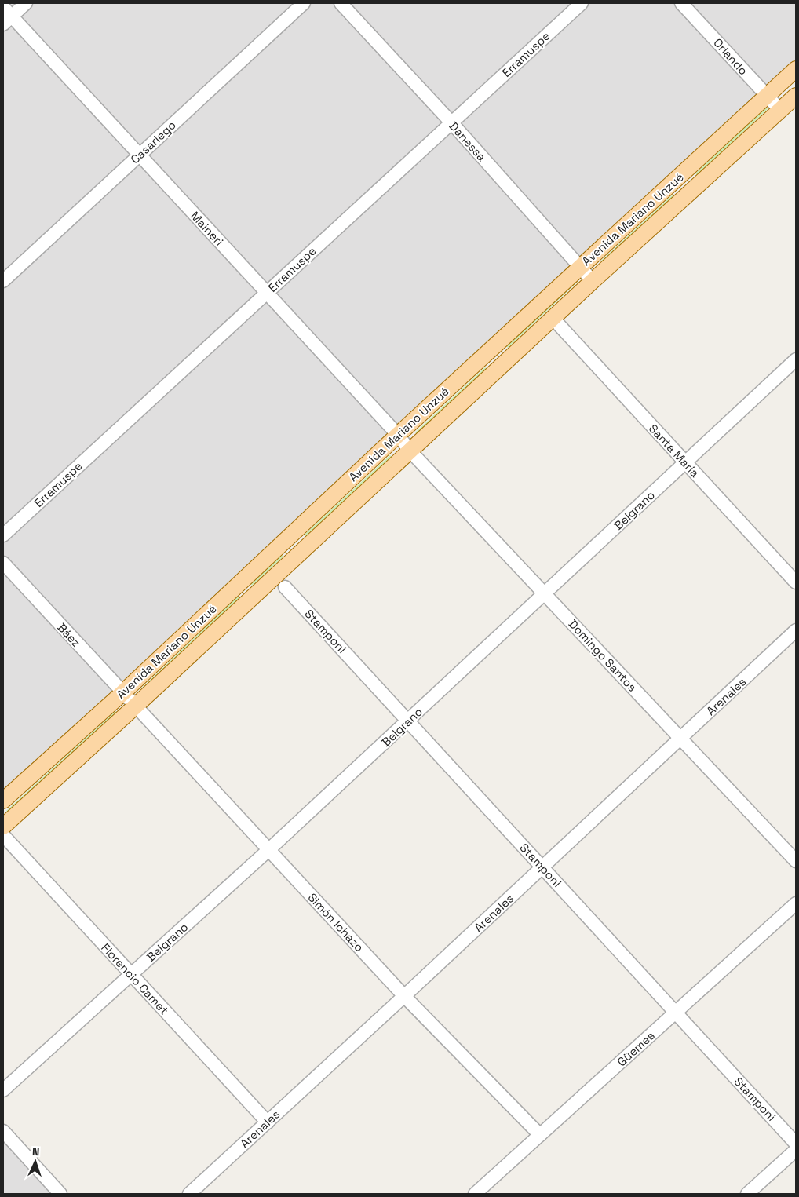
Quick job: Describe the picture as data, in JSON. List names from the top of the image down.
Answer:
{
  "streets": {
    "main road": ["Avenida Mariano Unzué"],
    "street": [
      "Erramuspe",
      "Orlando",
      "Danessa",
      "Casariego",
      "Maineri",
      "Santa María",
      "Belgrano",
      "Stamponi",
      "Báez",
      "Domingo Santos",
      "Arenales",
      "Simón Ichazo",
      "Florencio Camet",
      "Güemes"
    ]
  },
  "crossings": [
    ["Erramuspe", "Danessa"],
    ["Erramuspe", "Maineri"],
    ["Orlando", "Avenida Mariano Unzué"],
    ["Danessa", "Avenida Mariano Unzué"],
    ["Casariego", "Maineri"],
    ["Avenida Mariano Unzué", "Maineri"],
    ["Avenida Mariano Unzué", "Santa María"],
    ["Avenida Mariano Unzué", "Báez"],
    ["Avenida Mariano Unzué", "Domingo Santos"],
    ["Avenida Mariano Unzué", "Simón Ichazo"],
    ["Maineri", "Domingo Santos"],
    ["Santa María", "Belgrano"],
    ["Belgrano", "Stamponi"],
    ["Belgrano", "Domingo Santos"],
    ["Belgrano", "Simón Ichazo"],
    ["Belgrano", "Florencio Camet"],
    ["Stamponi", "Arenales"],
    ["Stamponi", "Güemes"],
    ["Báez", "Simón Ichazo"],
    ["Domingo Santos", "Arenales"],
    ["Arenales", "Simón Ichazo"],
    ["Arenales", "Florencio Camet"],
    ["Simón Ichazo", "Güemes"]
  ],
  "north": "top"
}
